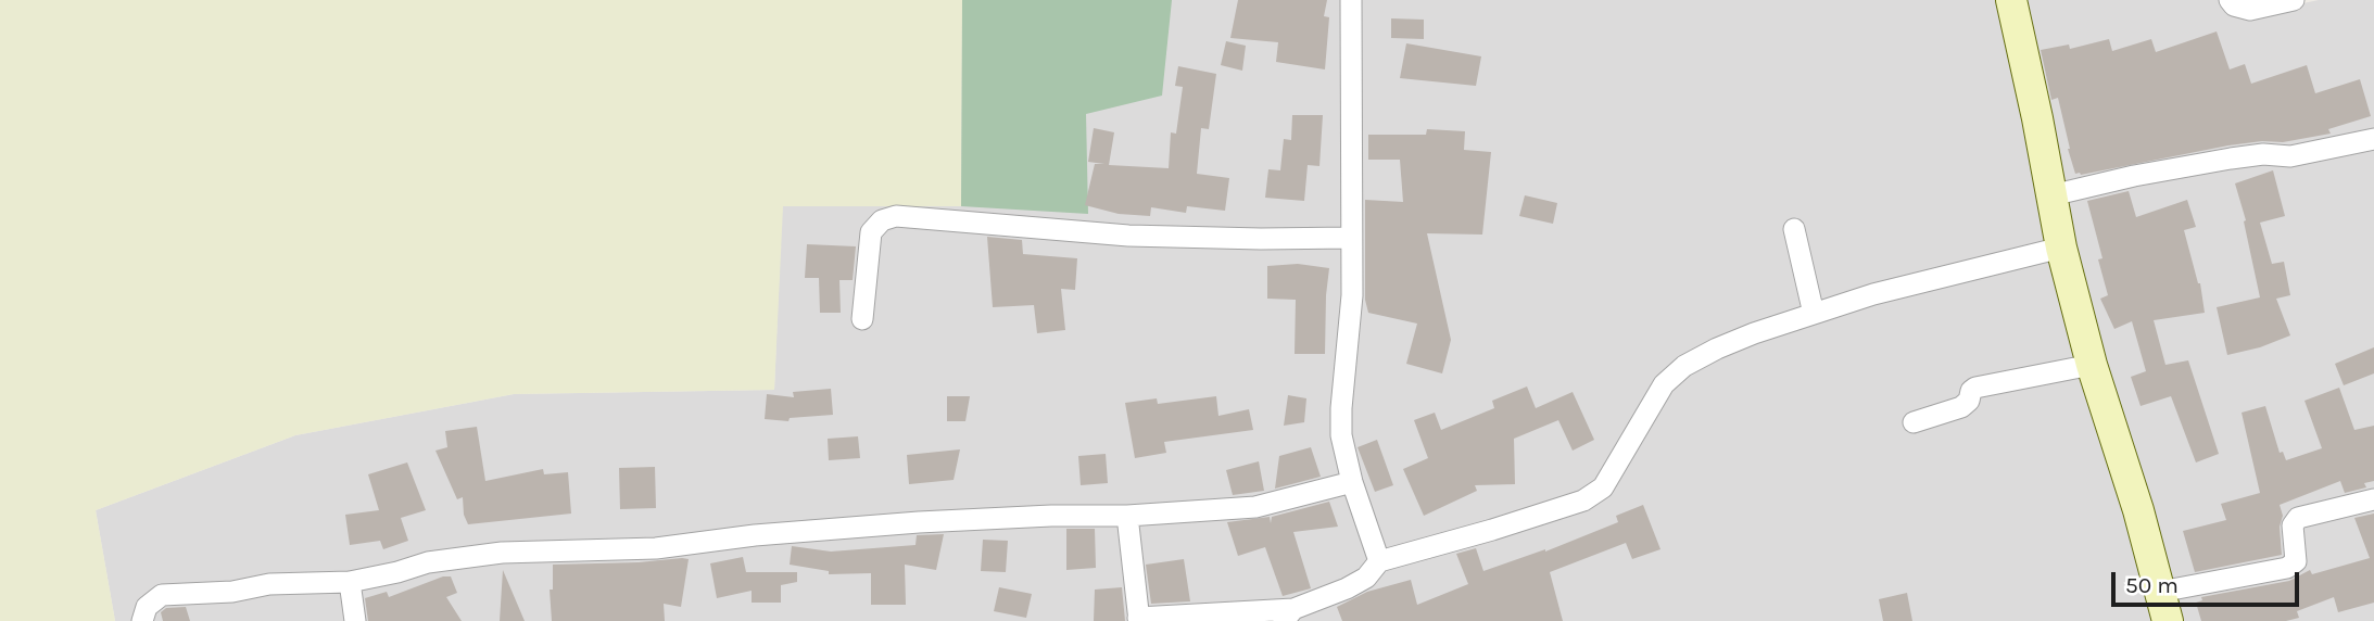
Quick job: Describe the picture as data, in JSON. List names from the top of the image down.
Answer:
{
  "scale_bar": "50 m"
}
